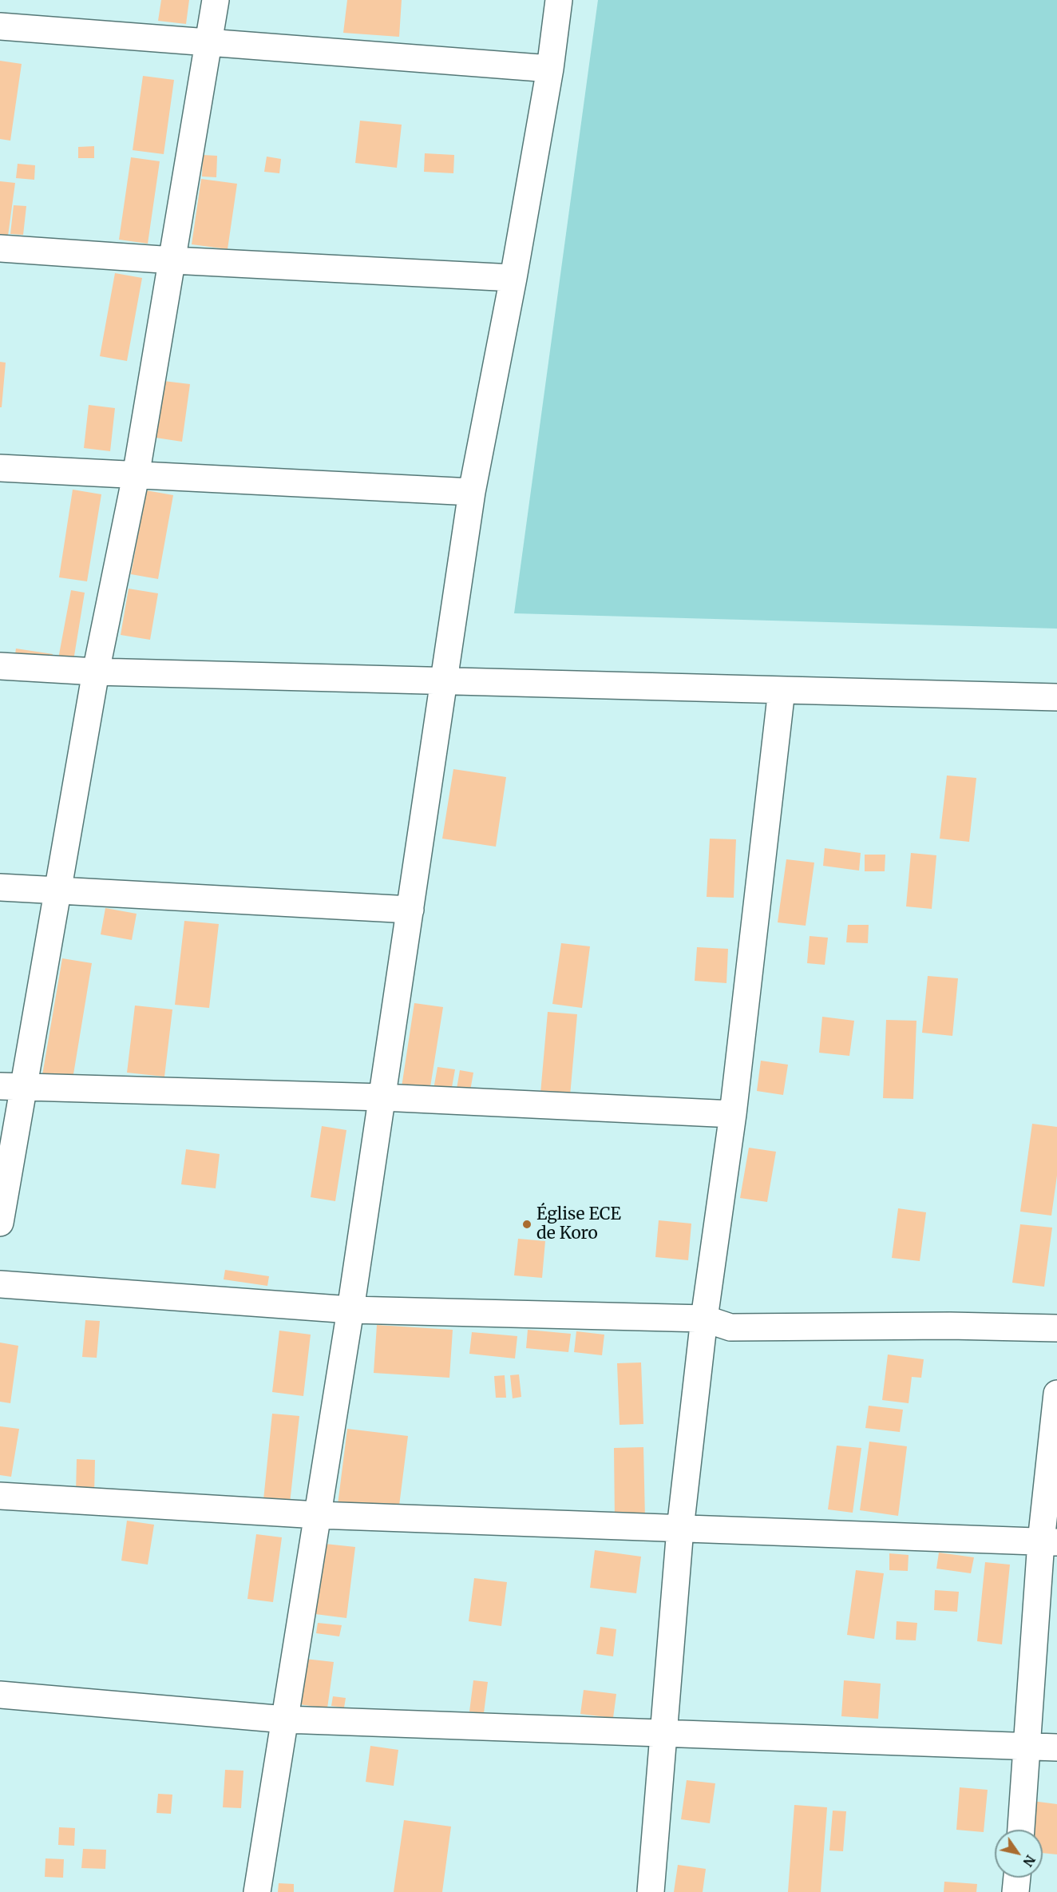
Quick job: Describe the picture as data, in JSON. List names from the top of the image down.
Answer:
{
  "places": ["Église ECE de Koro"],
  "north": "bottom right"
}
